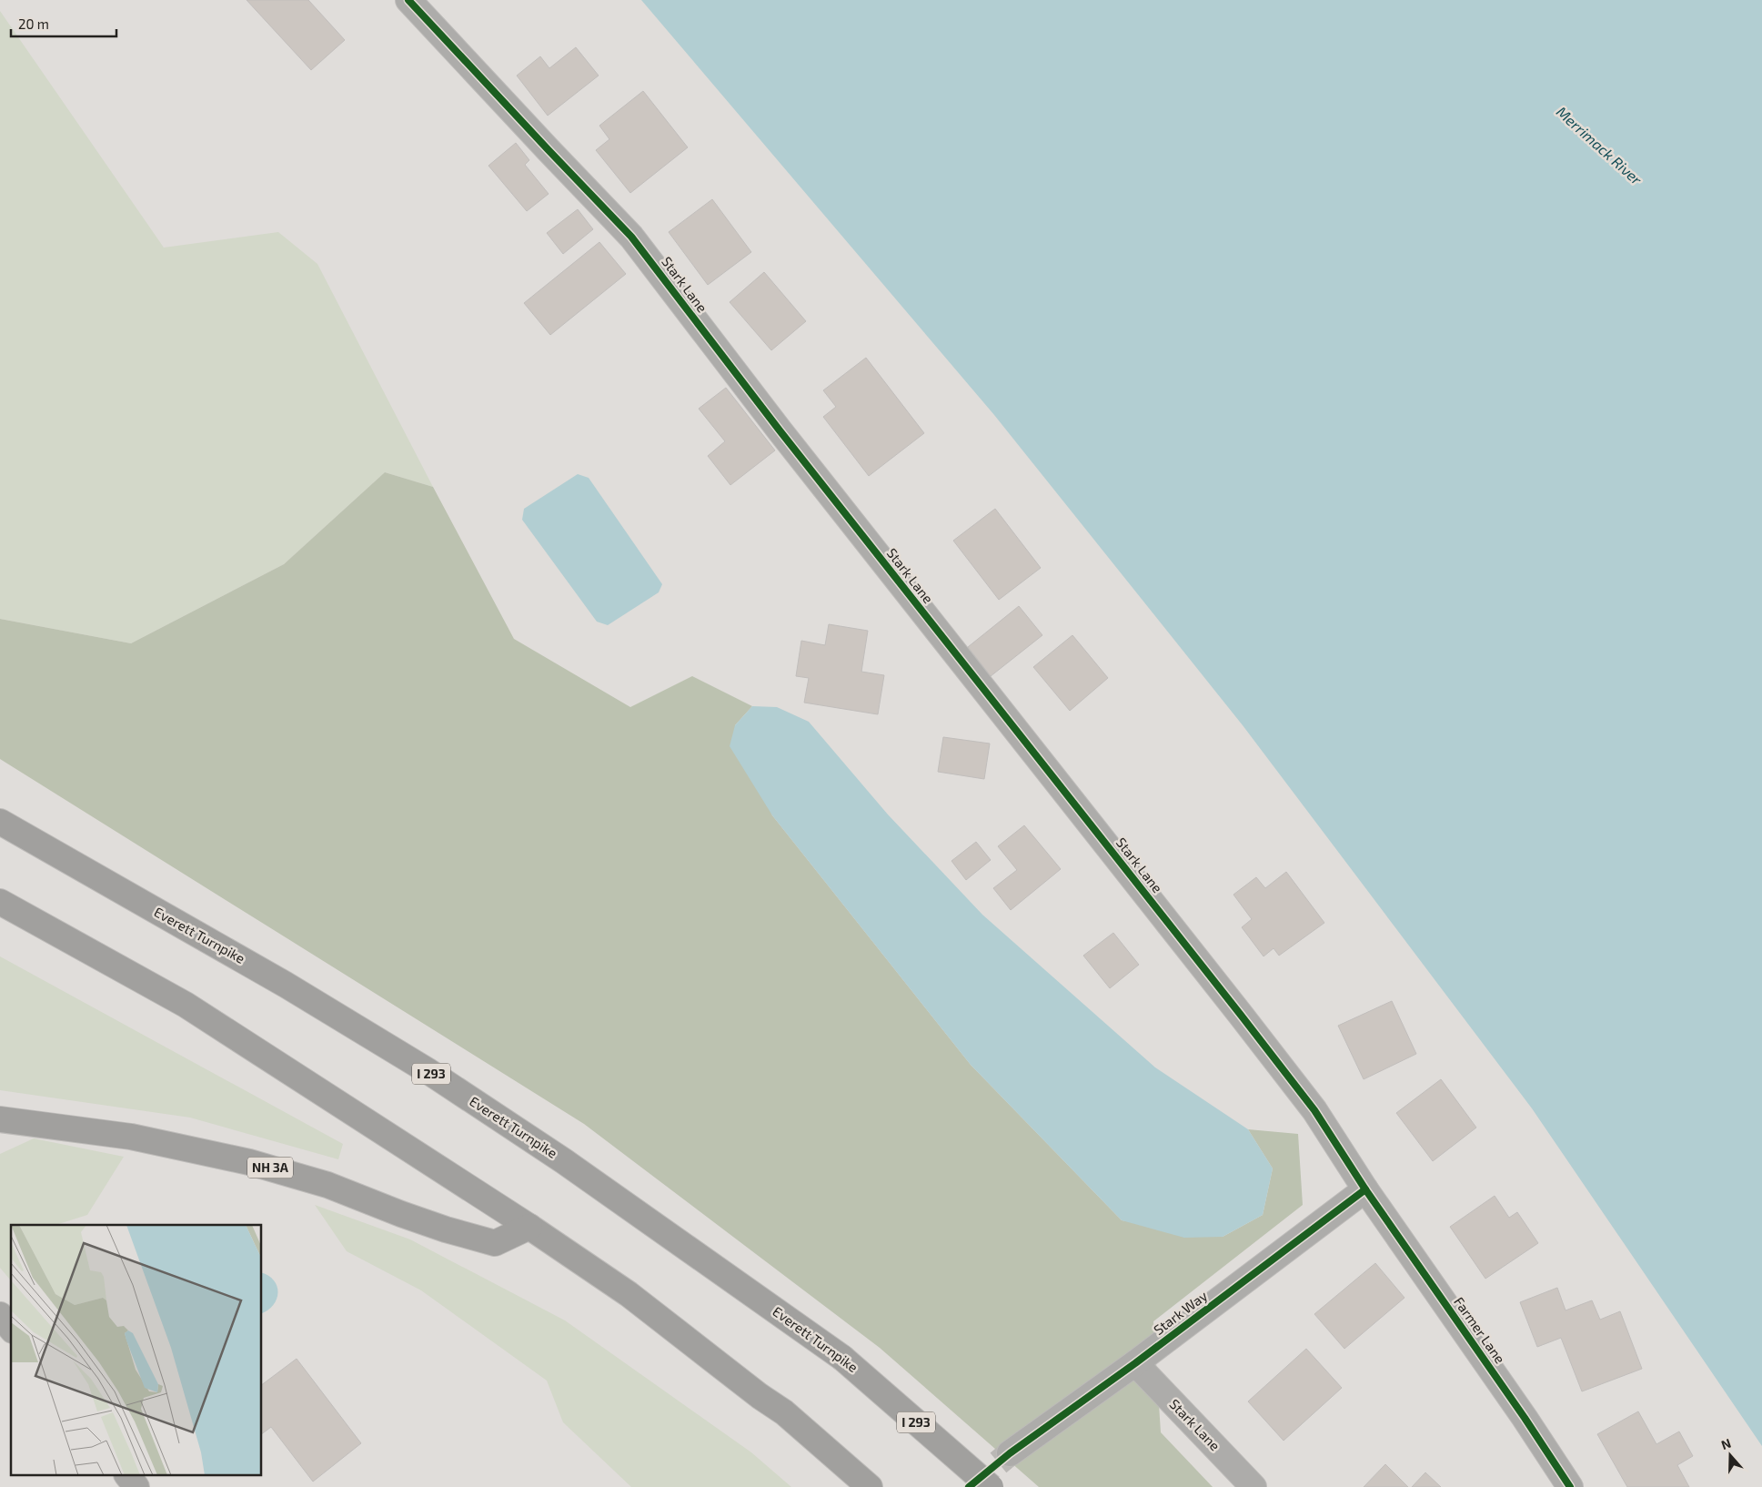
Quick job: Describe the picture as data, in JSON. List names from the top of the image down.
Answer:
{
  "streets": {
    "highway": ["Everett Turnpike", "I 293", "NH 3A"],
    "street": ["Stark Lane", "Stark Way", "Farmer Lane"]
  },
  "crossings": [
    ["Stark Lane", "Stark Way"],
    ["Stark Lane", "Farmer Lane"],
    ["Stark Way", "Farmer Lane"]
  ],
  "water": ["Merrimack River"],
  "scale_bar": "20 m",
  "north": "top"
}
